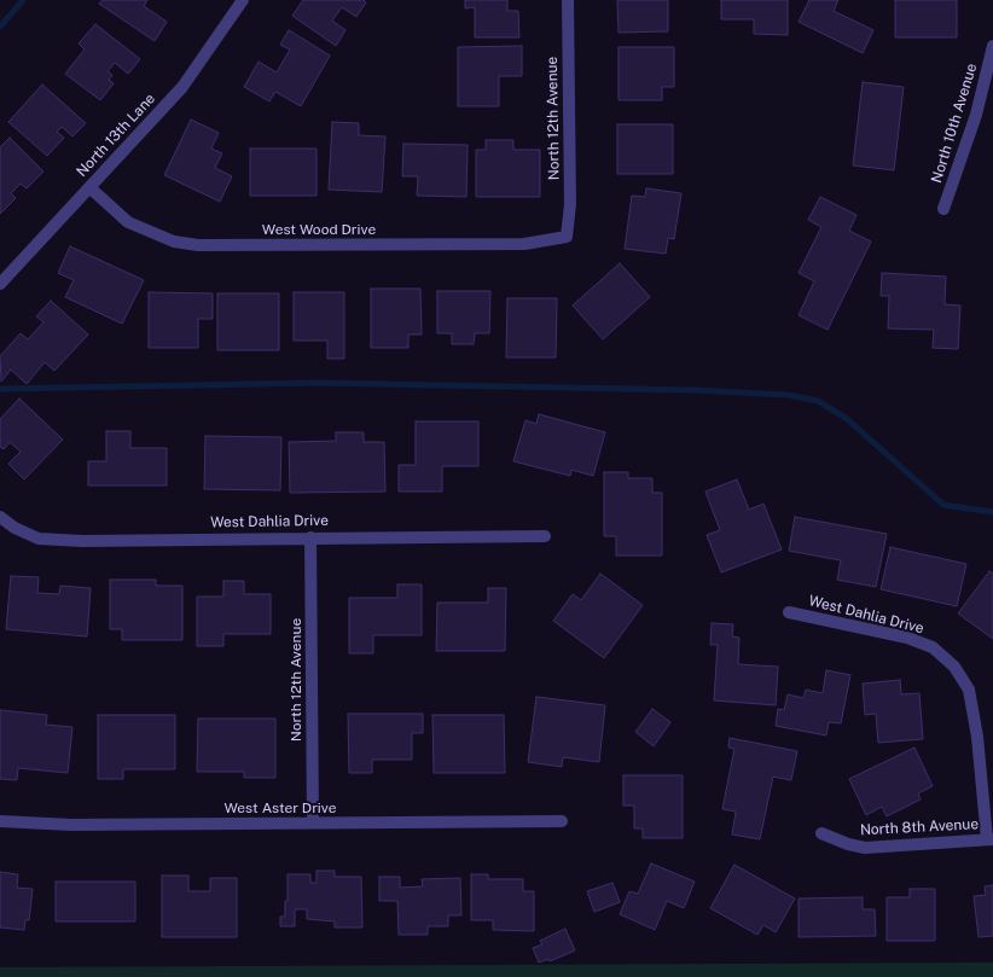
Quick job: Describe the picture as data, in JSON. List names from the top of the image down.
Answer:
{
  "streets": {
    "street": [
      "North 12th Avenue",
      "North 10th Avenue",
      "North 13th Lane",
      "West Wood Drive",
      "West Dahlia Drive",
      "West Aster Drive",
      "North 8th Avenue"
    ]
  },
  "crossings": [
    ["North 12th Avenue", "West Wood Drive"],
    ["North 12th Avenue", "West Dahlia Drive"],
    ["North 12th Avenue", "West Aster Drive"],
    ["North 13th Lane", "West Wood Drive"],
    ["West Dahlia Drive", "North 8th Avenue"]
  ]
}
